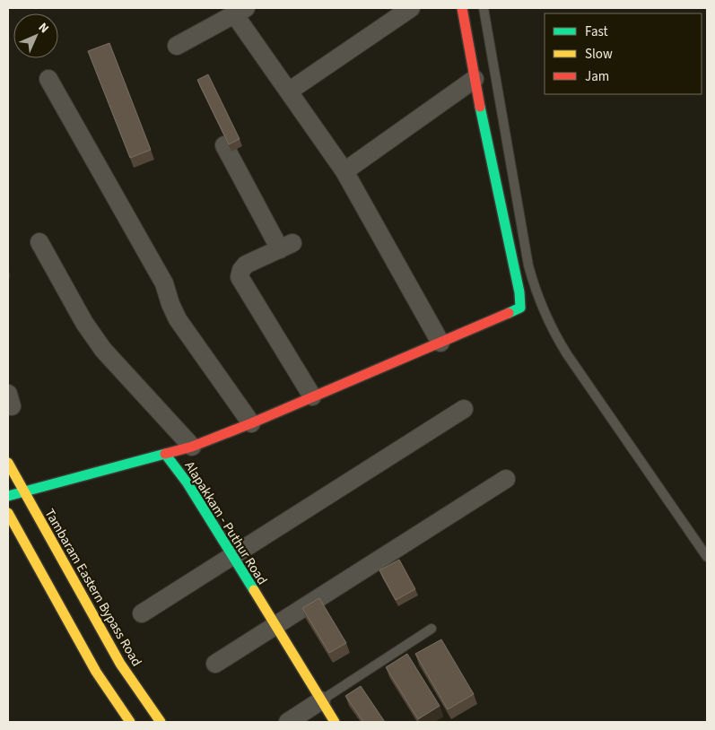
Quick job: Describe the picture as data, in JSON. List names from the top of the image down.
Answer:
{
  "streets": {
    "street": ["Alapakkam - Puthur Road", "Tambaram Eastern Bypass Road"]
  },
  "legend": ["Fast", "Slow", "Jam"],
  "north": "top right"
}
